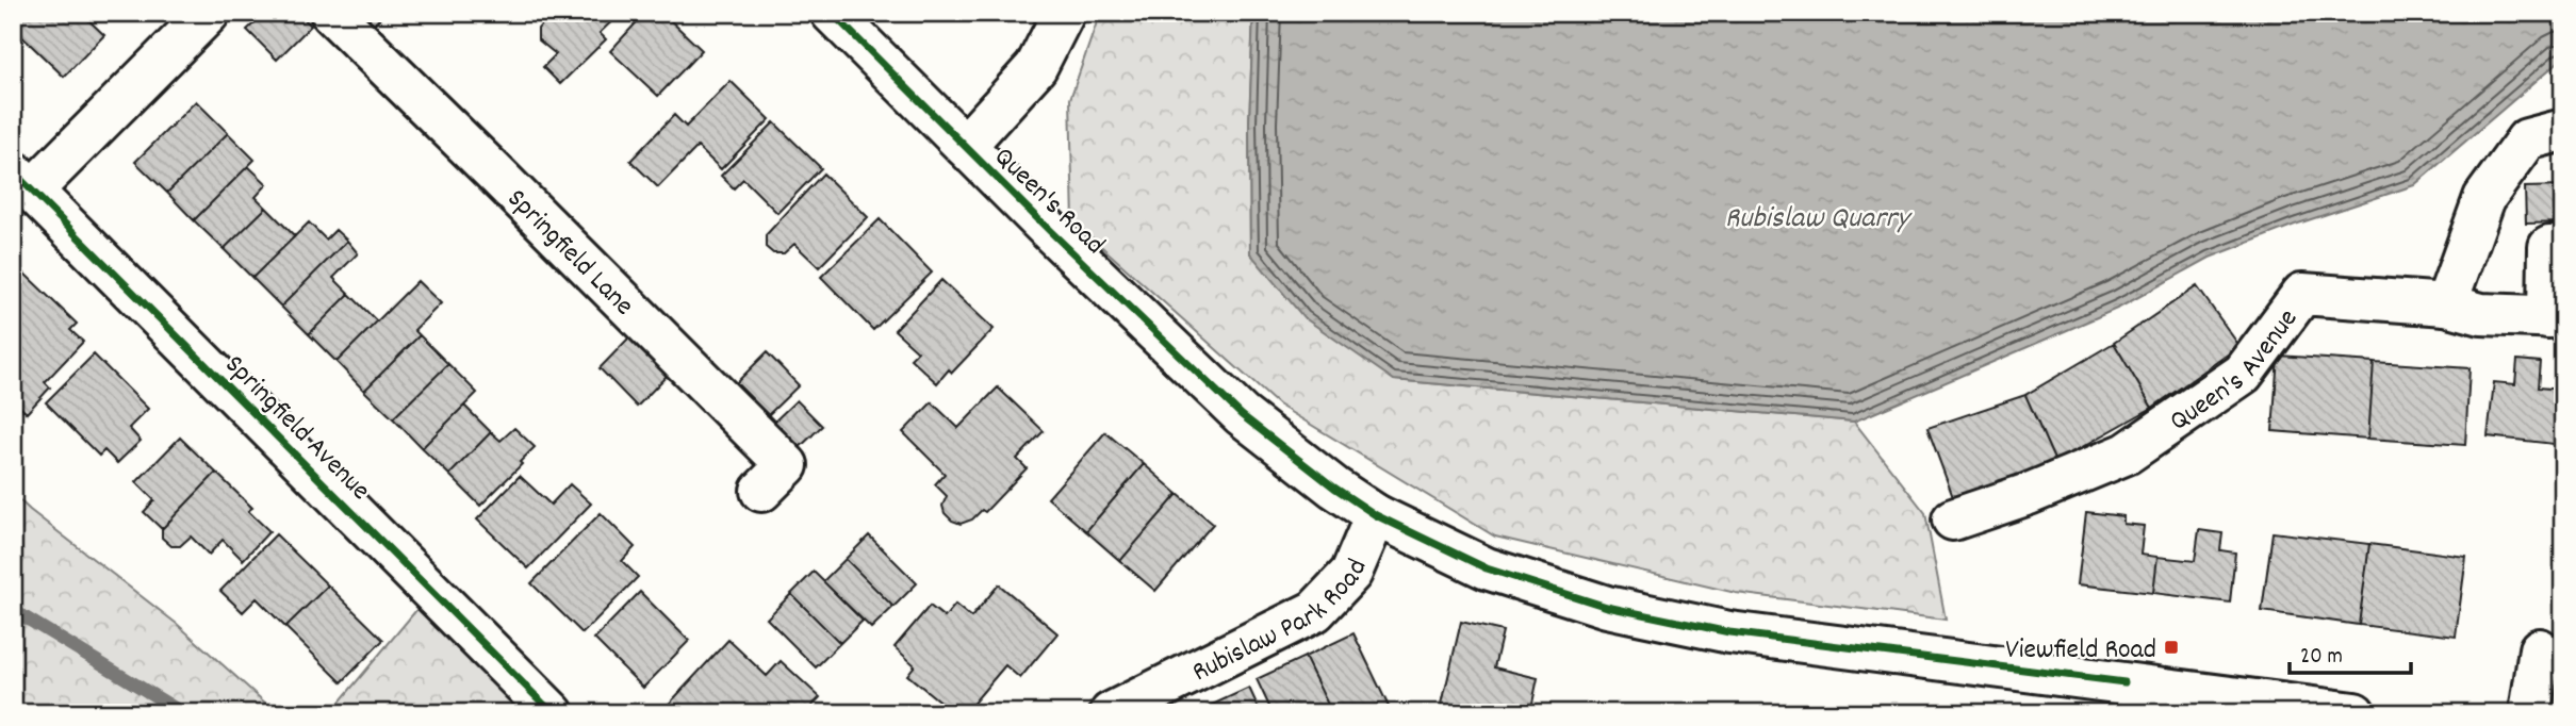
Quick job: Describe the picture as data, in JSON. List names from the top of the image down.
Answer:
{
  "streets": {
    "street": [
      "Queen's Road",
      "Springfield Lane",
      "Queen's Avenue",
      "Springfield Avenue",
      "Rubislaw Park Road"
    ]
  },
  "crossings": [
    ["Queen's Road", "Rubislaw Park Road"]
  ],
  "water": ["Rubislaw Quarry"],
  "places": {
    "transit": ["Viewfield Road"]
  },
  "scale_bar": "20 m"
}
